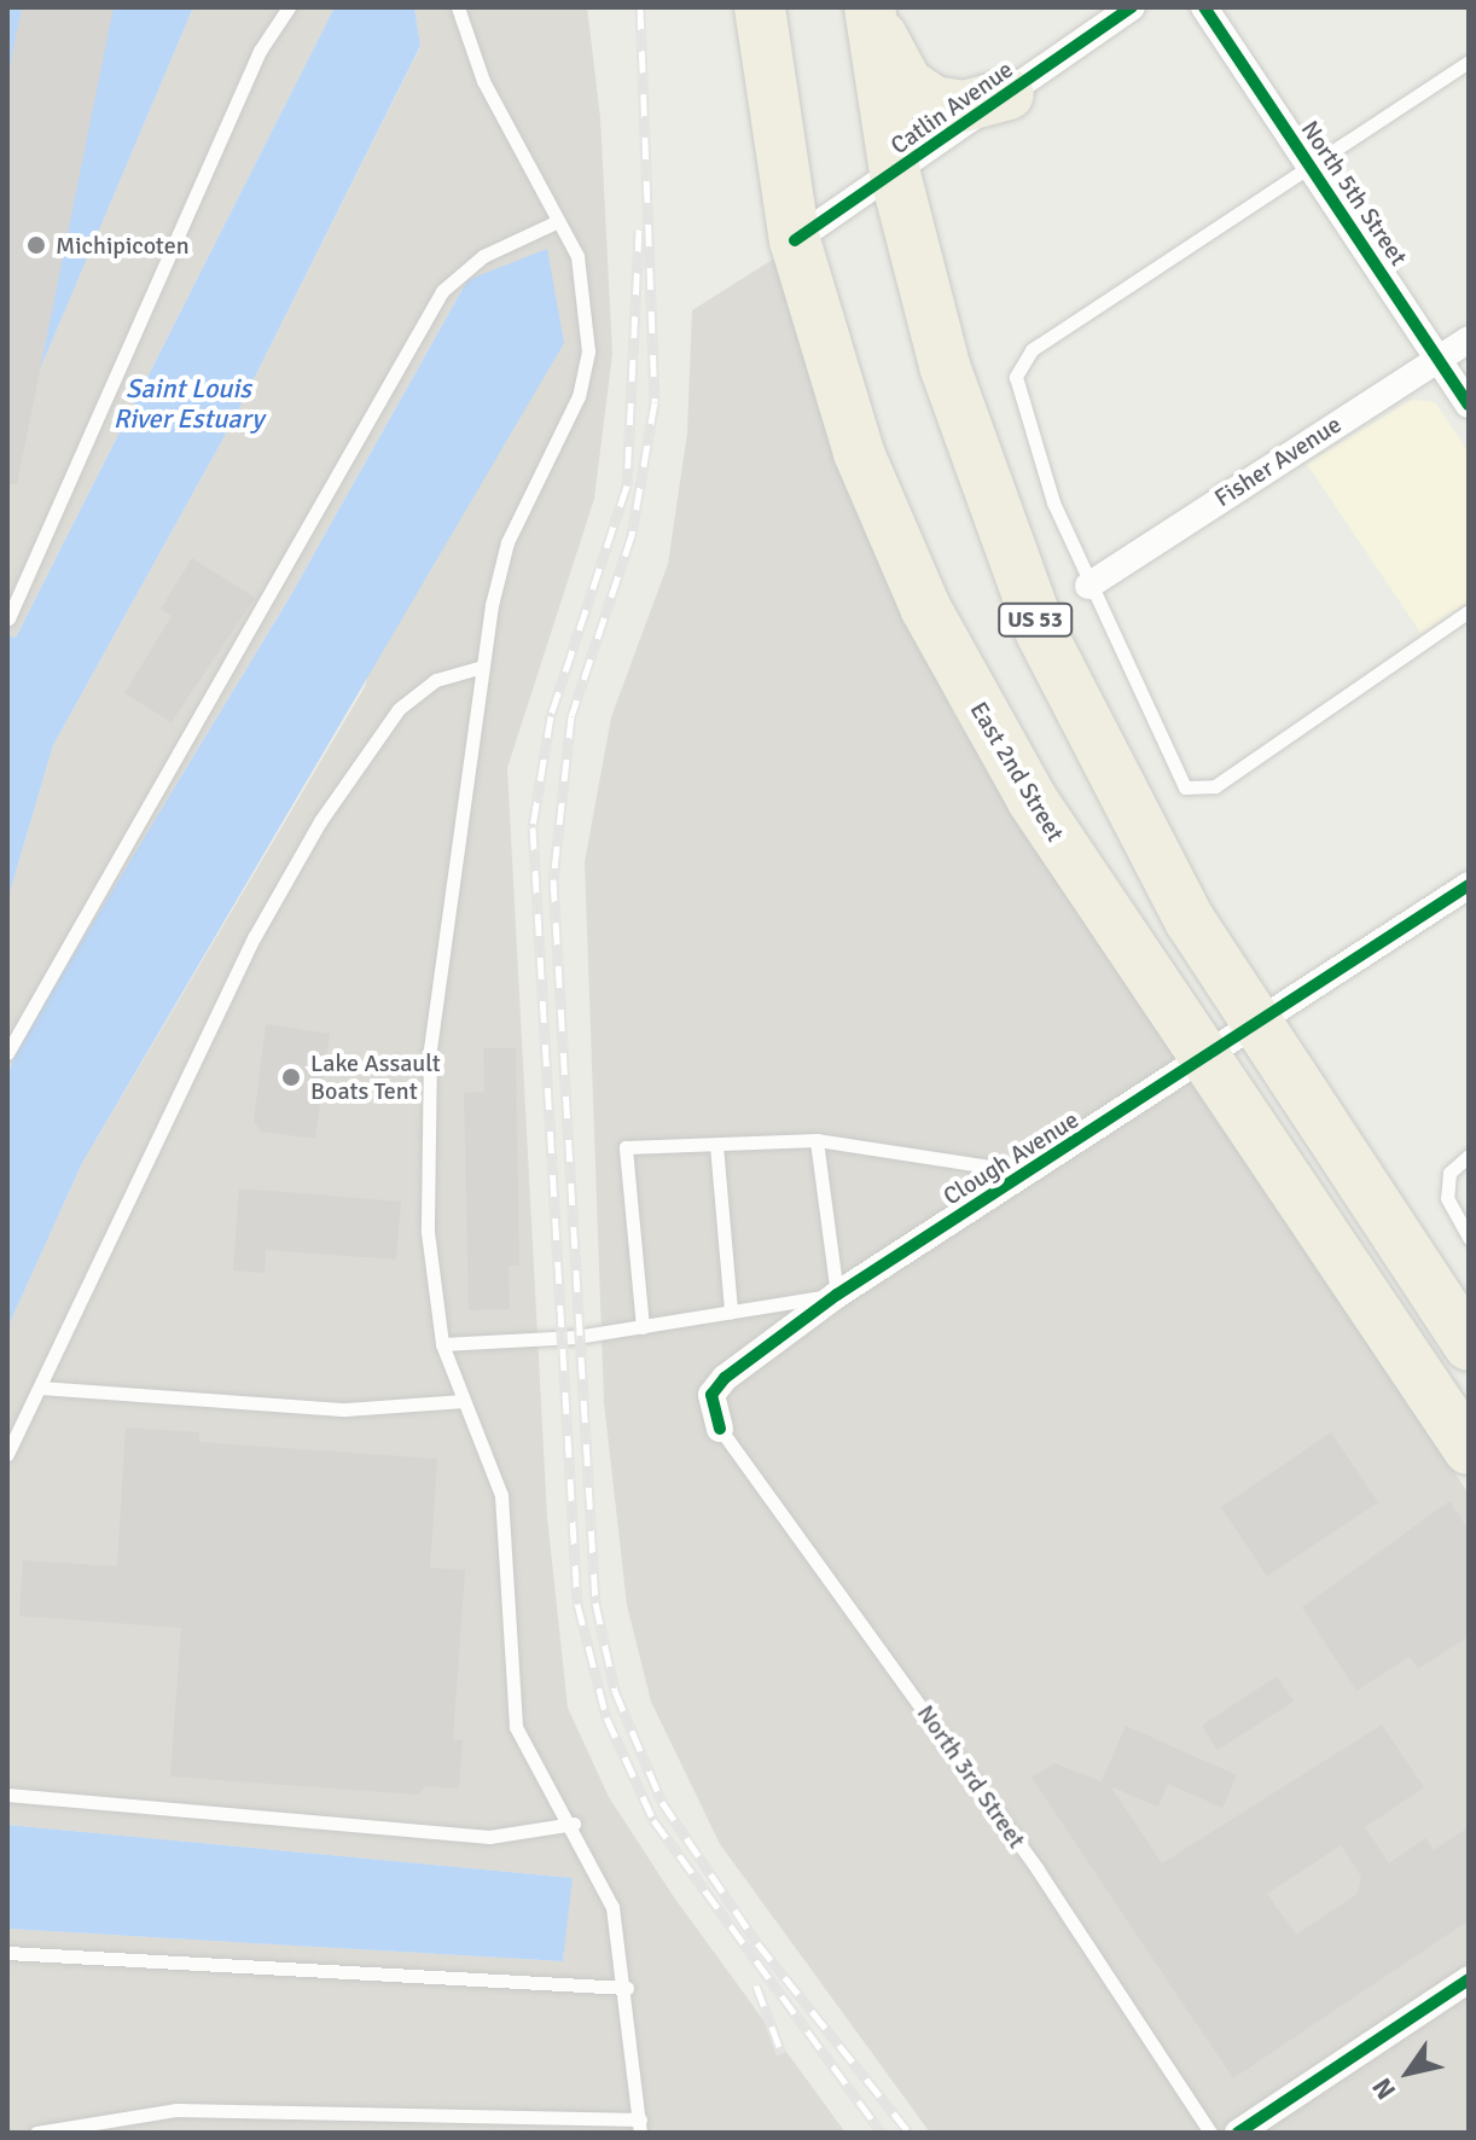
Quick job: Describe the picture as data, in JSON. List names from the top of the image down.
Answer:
{
  "streets": {
    "highway": ["US 53", "East 2nd Street"],
    "street": [
      "Catlin Avenue",
      "North 5th Street",
      "Fisher Avenue",
      "Clough Avenue"
    ],
    "lane": ["North 3rd Street"]
  },
  "crossings": [
    ["Catlin Avenue", "US 53"],
    ["Catlin Avenue", "East 2nd Street"],
    ["North 5th Street", "Fisher Avenue"],
    ["US 53", "Clough Avenue"],
    ["East 2nd Street", "Clough Avenue"],
    ["Clough Avenue", "North 3rd Street"]
  ],
  "water": ["Saint Louis River Estuary"],
  "places": ["Michipicoten", "Lake Assault Boats Tent"],
  "north": "bottom left"
}
